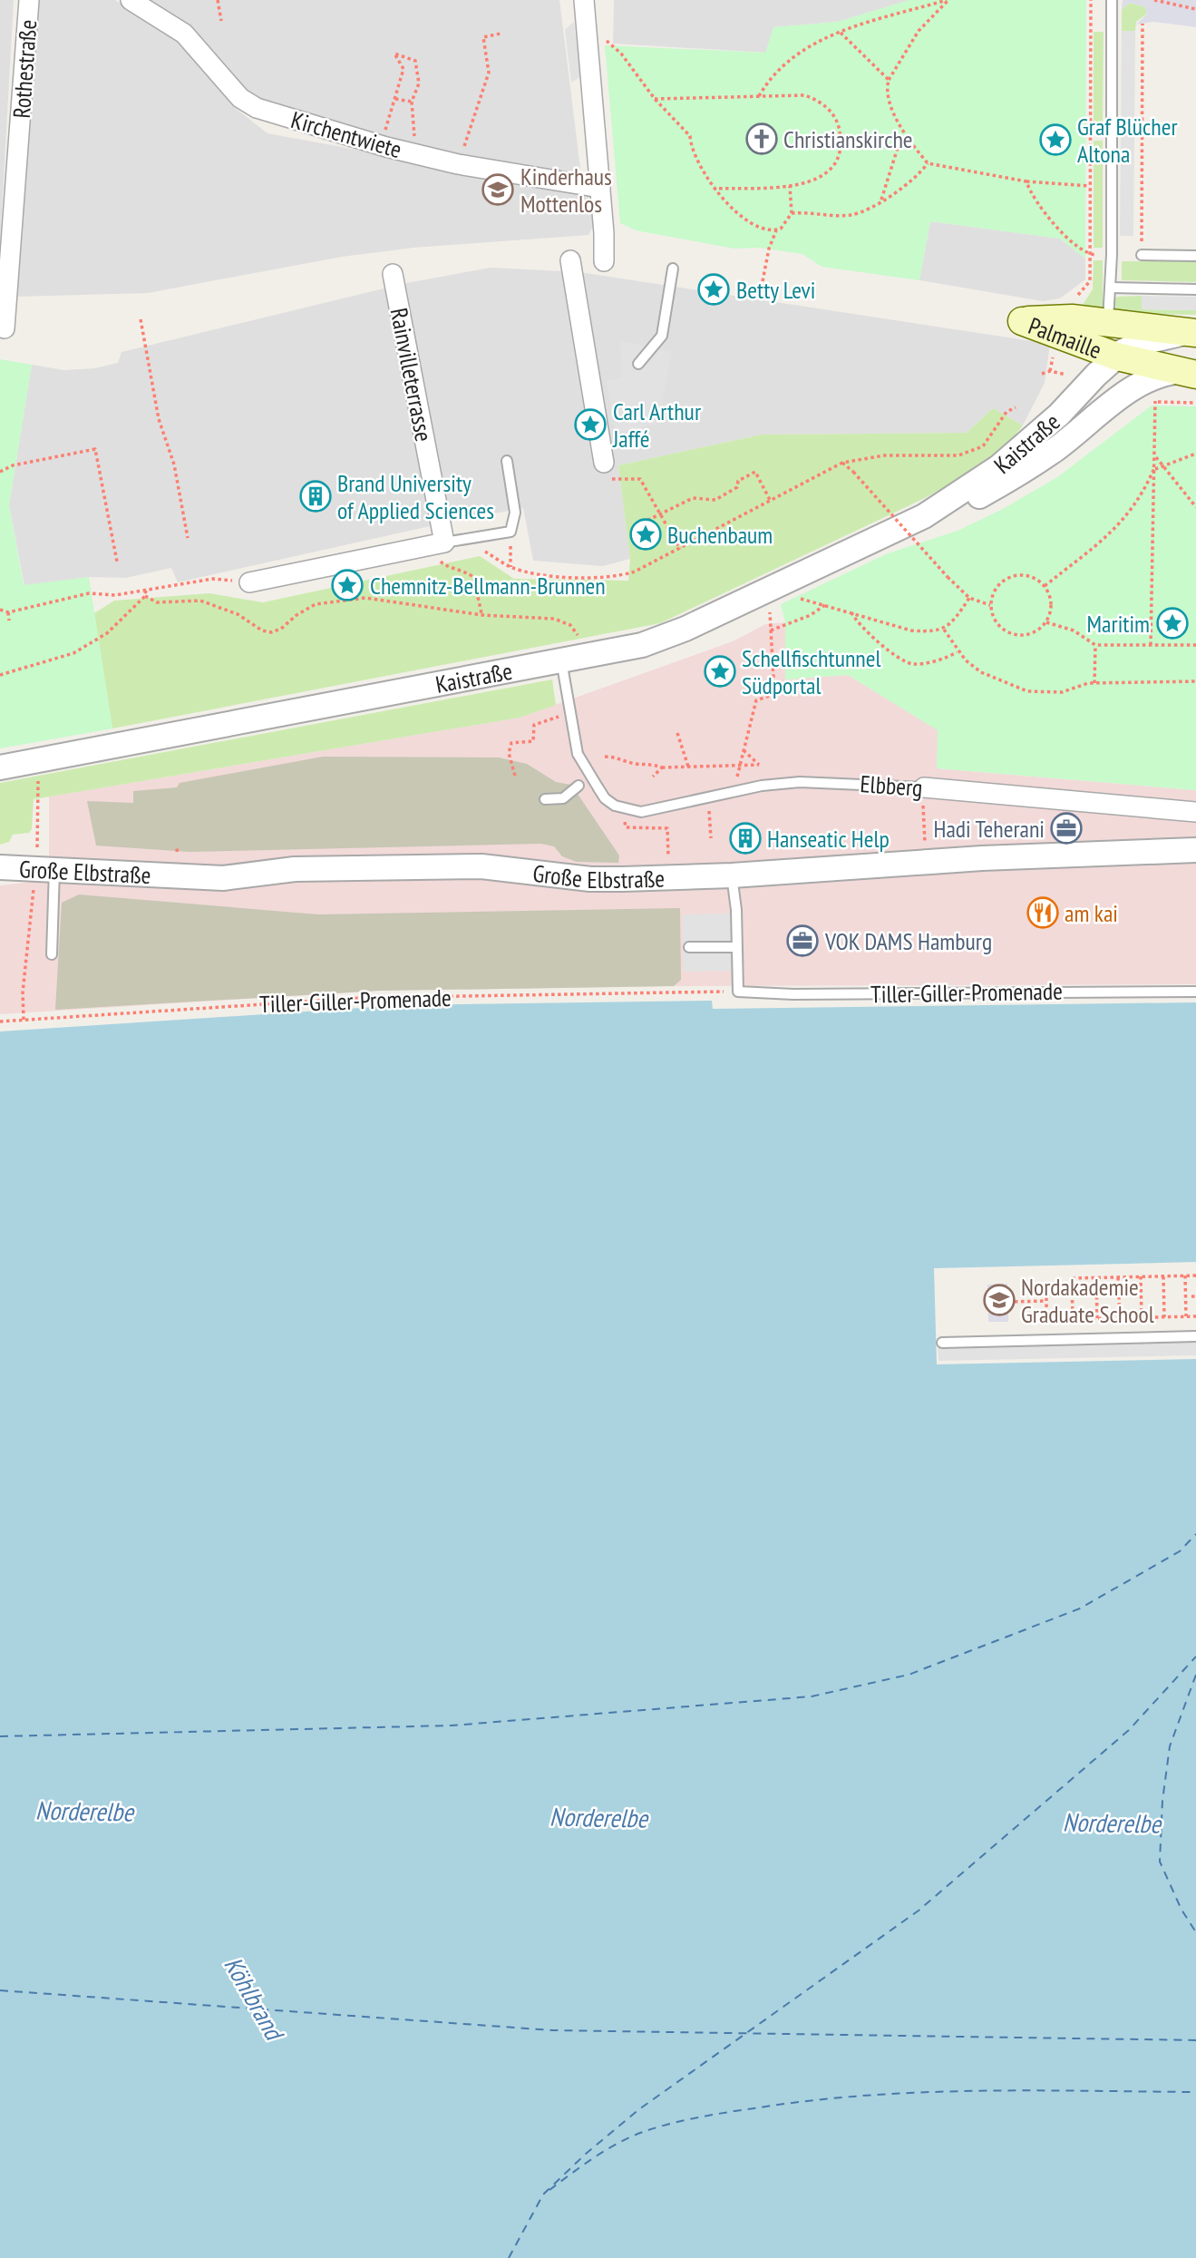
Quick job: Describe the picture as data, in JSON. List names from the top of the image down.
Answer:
{
  "streets": {
    "main road": ["Palmaille"],
    "street": [
      "Rothestraße",
      "Kirchentwiete",
      "Rainvilleterrasse",
      "Kaistraße",
      "Elbberg",
      "Große Elbstraße"
    ],
    "lane": ["Tiller-Giller-Promenade"]
  },
  "crossings": [
    ["Palmaille", "Kaistraße"],
    ["Kaistraße", "Elbberg"]
  ],
  "water": ["Norderelbe", "Köhlbrand"],
  "places": {
    "church": ["Christianskirche"],
    "place": [
      "Graf Blücher Altona",
      "Betty Levi",
      "Carl Arthur Jaffé",
      "Buchenbaum",
      "Chemnitz-Bellmann-Brunnen",
      "Maritim",
      "Schellfischtunnel Südportal"
    ],
    "school or university": ["Kinderhaus Mottenlos", "Nordakademie Graduate School"],
    "building": ["Brand University of Applied Sciences", "Hanseatic Help"],
    "office": ["Hadi Teherani", "VOK DAMS Hamburg"],
    "restaurant": ["am kai"]
  }
}
